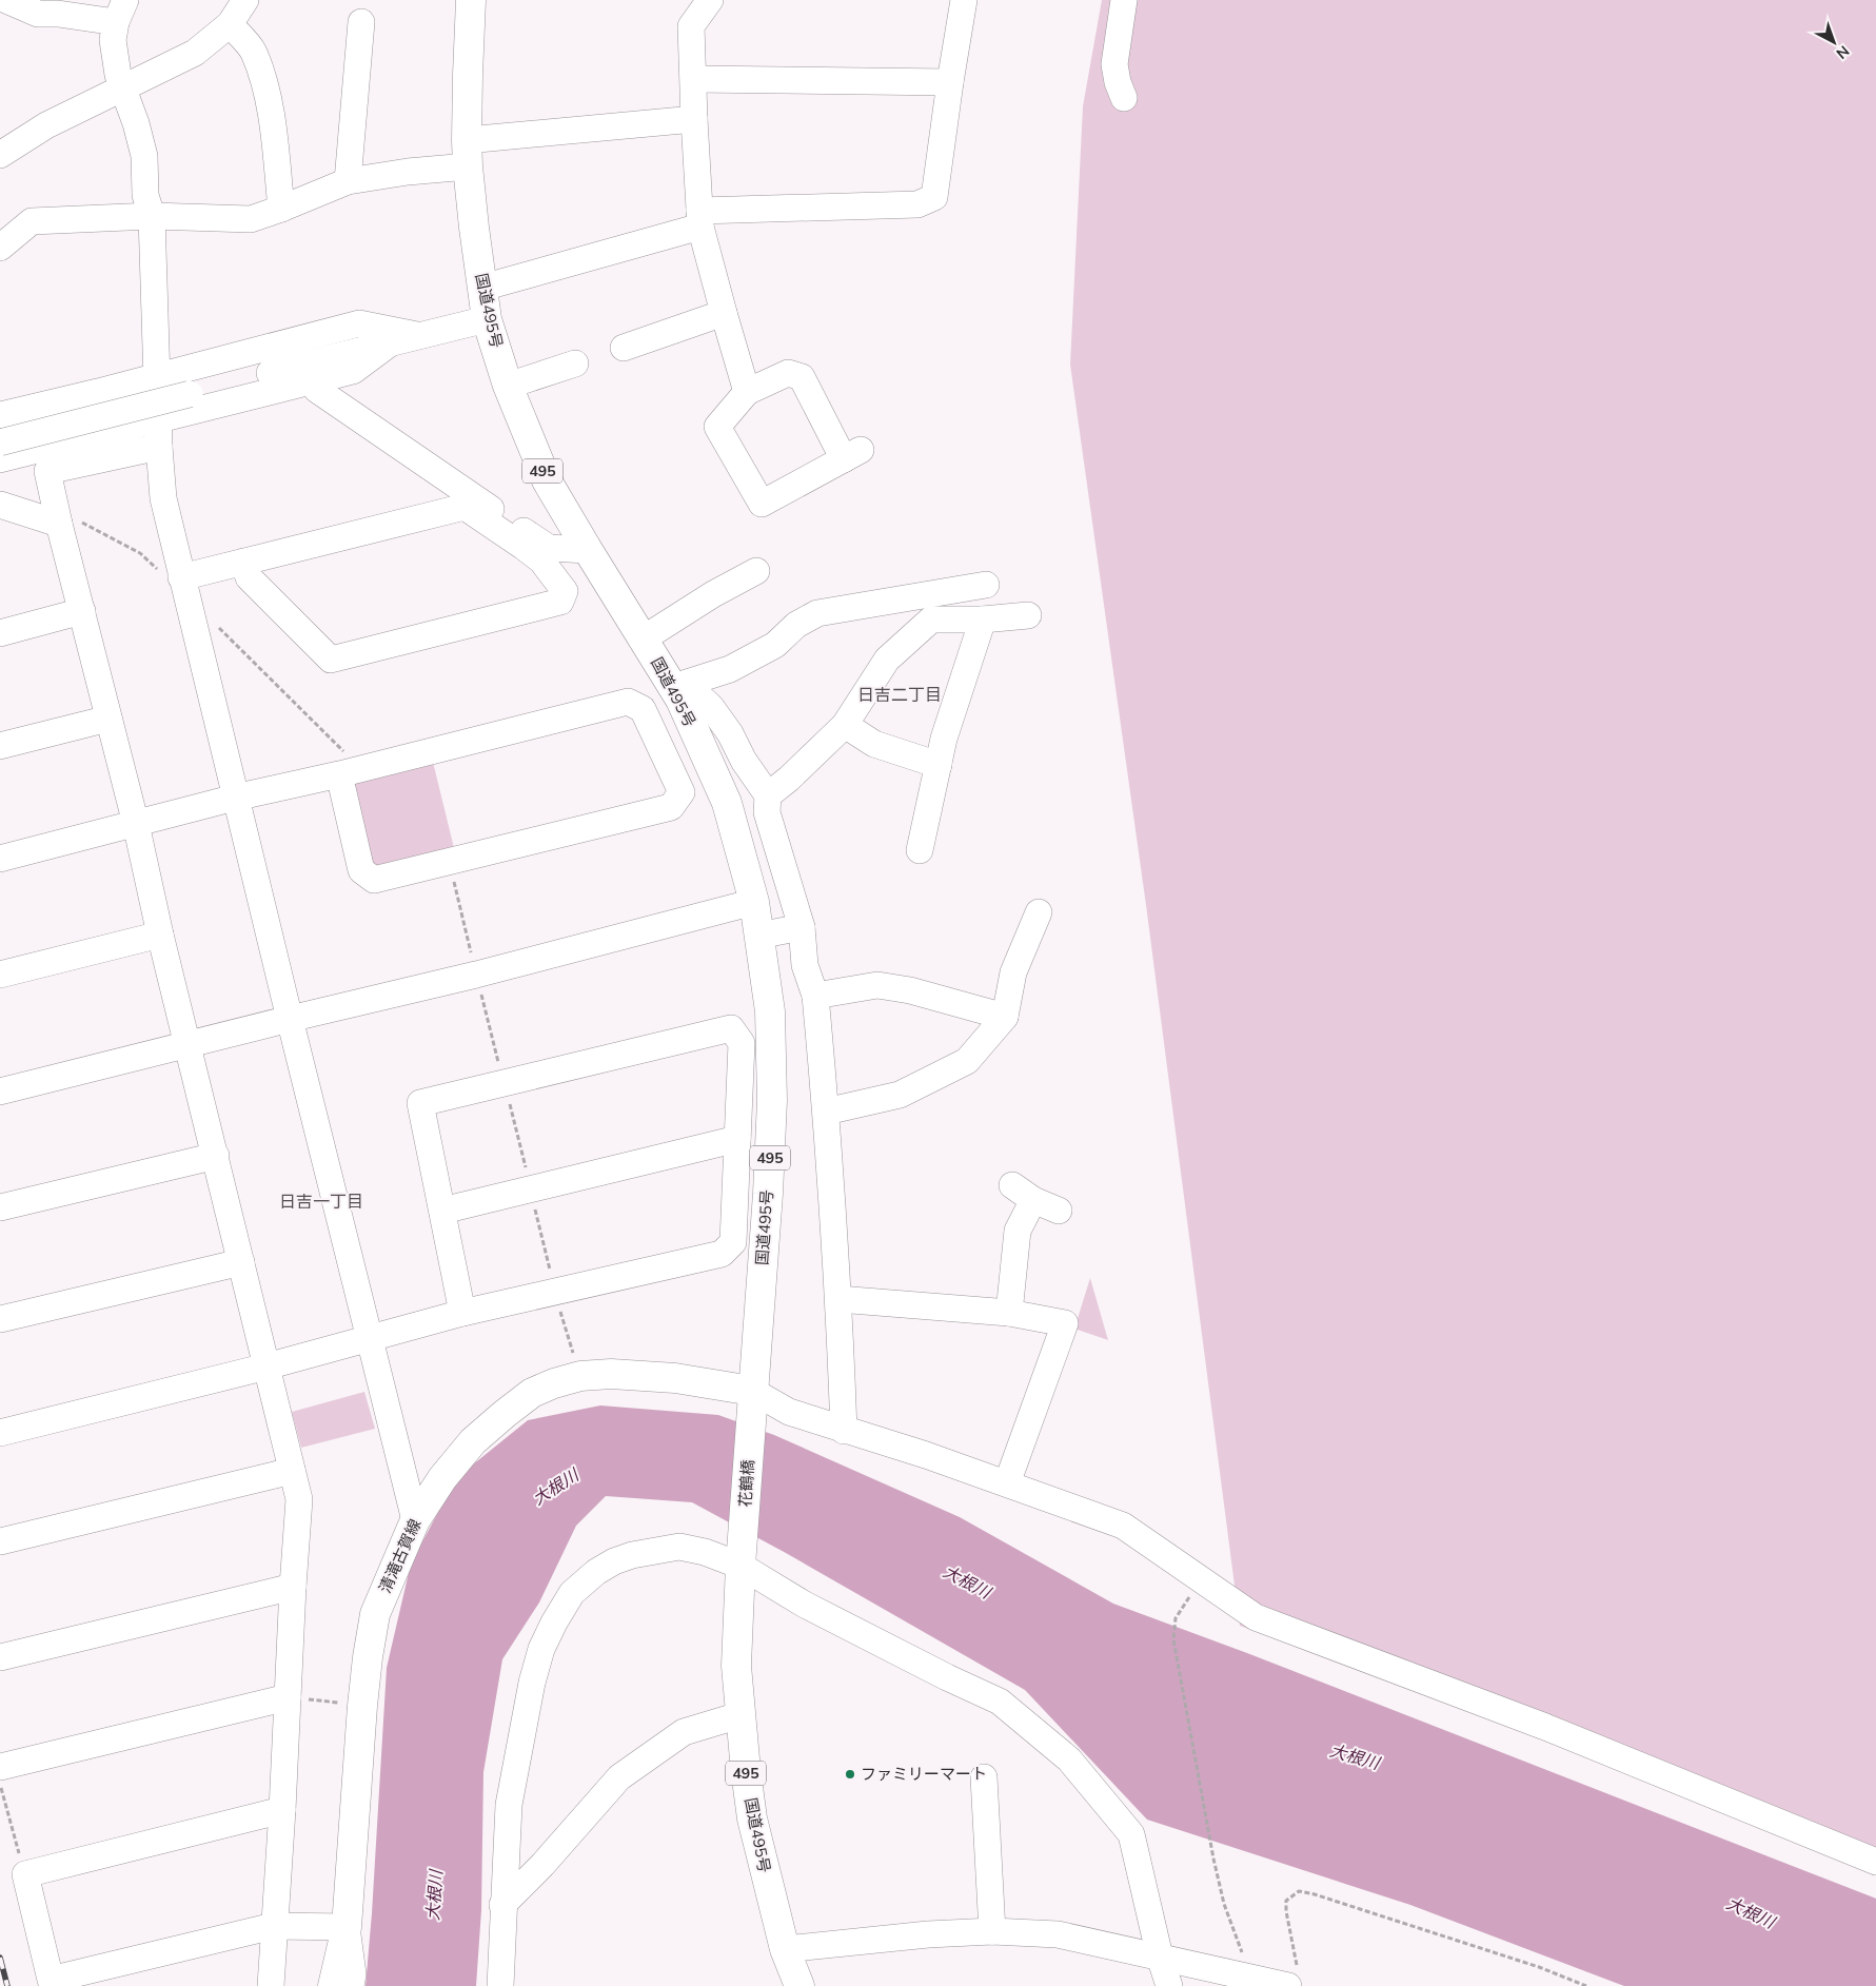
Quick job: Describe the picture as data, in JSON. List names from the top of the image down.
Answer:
{
  "streets": {
    "main road": [
      "国道495号",
      "495",
      "花鶴橋",
      "清滝古賀線"
    ]
  },
  "crossings": [
    ["国道495号", "花鶴橋"],
    ["国道495号", "清滝古賀線"],
    ["花鶴橋", "清滝古賀線"]
  ],
  "districts": ["日吉二丁目", "日吉一丁目"],
  "water": ["大根川"],
  "places": ["ファミリーマート"],
  "north": "bottom right"
}
